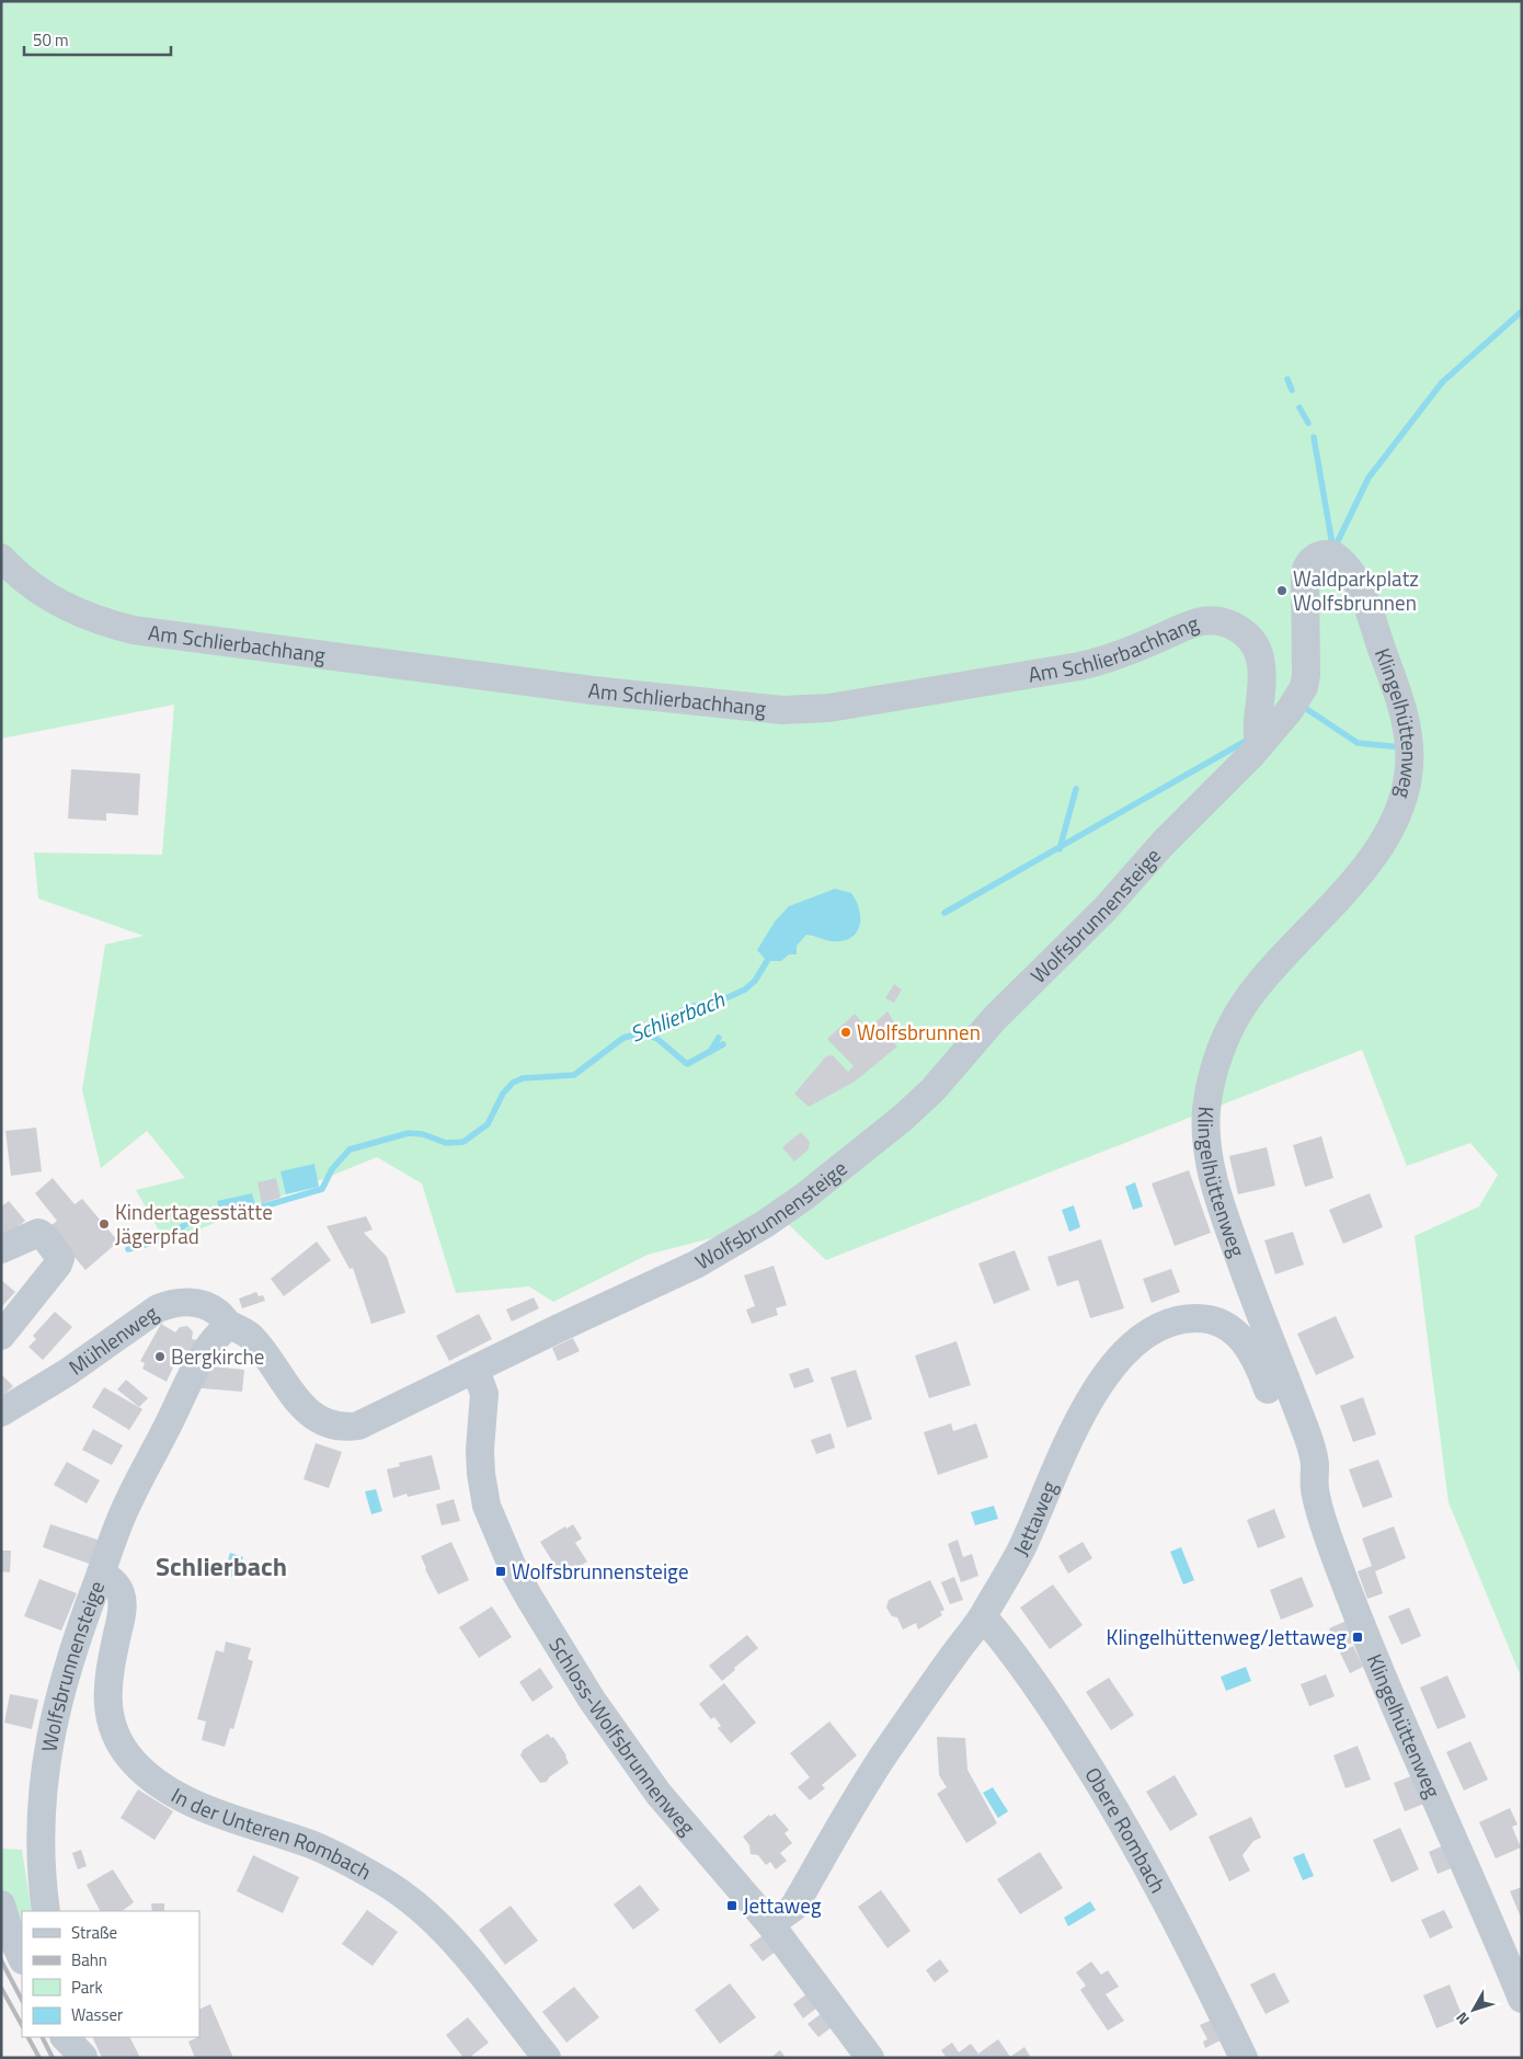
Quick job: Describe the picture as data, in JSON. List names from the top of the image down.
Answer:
{
  "streets": {
    "street": [
      "Am Schlierbachhang",
      "Klingelhüttenweg",
      "Wolfsbrunnensteige",
      "Mühlenweg",
      "Jettaweg",
      "Schloss-Wolfsbrunnenweg",
      "Obere Rombach",
      "In der Unteren Rombach"
    ]
  },
  "crossings": [
    ["Am Schlierbachhang", "Klingelhüttenweg"],
    ["Am Schlierbachhang", "Wolfsbrunnensteige"],
    ["Klingelhüttenweg", "Wolfsbrunnensteige"],
    ["Klingelhüttenweg", "Jettaweg"],
    ["Wolfsbrunnensteige", "Mühlenweg"],
    ["Wolfsbrunnensteige", "Schloss-Wolfsbrunnenweg"],
    ["Wolfsbrunnensteige", "In der Unteren Rombach"],
    ["Jettaweg", "Schloss-Wolfsbrunnenweg"],
    ["Jettaweg", "Obere Rombach"]
  ],
  "districts": ["Schlierbach"],
  "water": ["Schlierbach"],
  "places": {
    "other": [
      "Waldparkplatz Wolfsbrunnen",
      "Wolfsbrunnen",
      "Kindertagesstätte Jägerpfad",
      "Bergkirche"
    ],
    "transit": ["Wolfsbrunnensteige", "Klingelhüttenweg/Jettaweg", "Jettaweg"]
  },
  "legend": [
    "Straße",
    "Bahn",
    "Park",
    "Wasser"
  ],
  "scale_bar": "50 m",
  "north": "bottom left"
}
